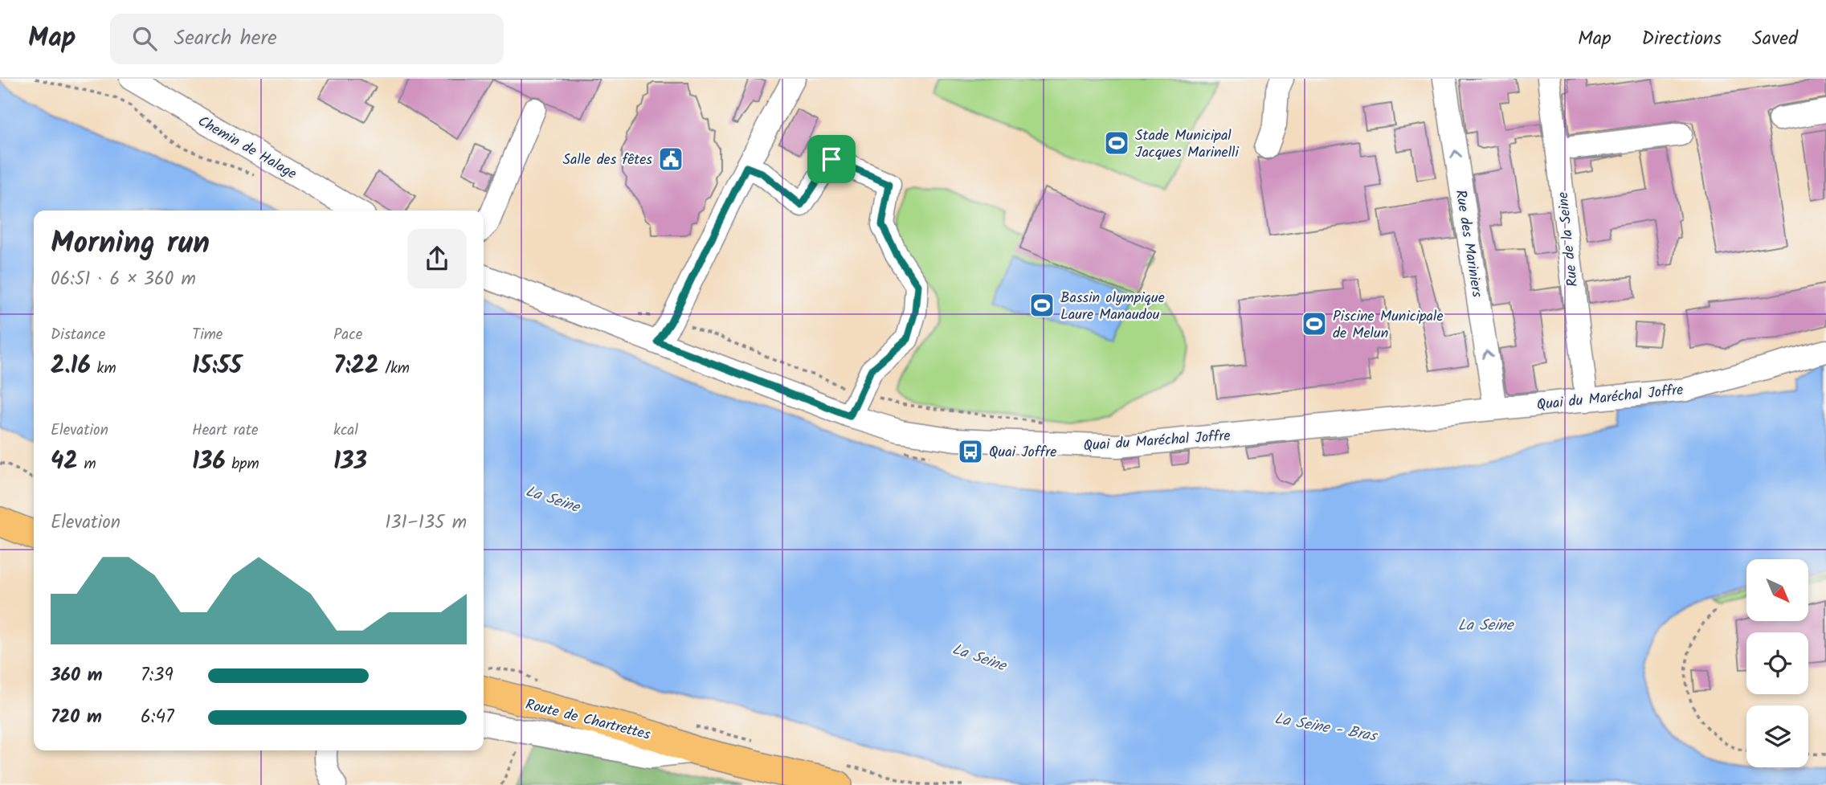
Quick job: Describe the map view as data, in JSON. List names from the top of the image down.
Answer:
{
  "streets": {
    "main road": ["Route de Chartrettes"],
    "street": [
      "Chemin de Halage",
      "Rue de la Seine",
      "Rue des Mariniers",
      "Quai du Maréchal Joffre"
    ]
  },
  "crossings": [
    ["Rue de la Seine", "Quai du Maréchal Joffre"],
    ["Rue des Mariniers", "Quai du Maréchal Joffre"]
  ],
  "one_way": ["Rue des Mariniers"],
  "water": ["La Seine", "La Seine - Bras"],
  "places": {
    "sports": ["Stade Municipal Jacques Marinelli", "Bassin olympique Laure Manaudou", "Piscine Municipale de Melun"],
    "public building": ["Salle des fêtes"],
    "bus stop": ["Quai Joffre"]
  },
  "north": "bottom right",
  "page": {
    "header": "Map",
    "search": "Search here",
    "nav": ["Map", "Directions", "Saved"],
    "heading": ["Morning run", "06:51 · 6 × 360 m"],
    "stats": [
      ["Distance", "2.16 km"],
      ["Time", "15:55"],
      ["Pace", "7:22 /km"],
      ["Elevation", "42 m"],
      ["Heart rate", "136 bpm"],
      ["kcal", "133"]
    ],
    "chart": ["Elevation", "131–135 m"],
    "list": [
      {
        "name": "360 m",
        "note": "7:39"
      },
      {
        "name": "720 m",
        "note": "6:47"
      }
    ]
  }
}
